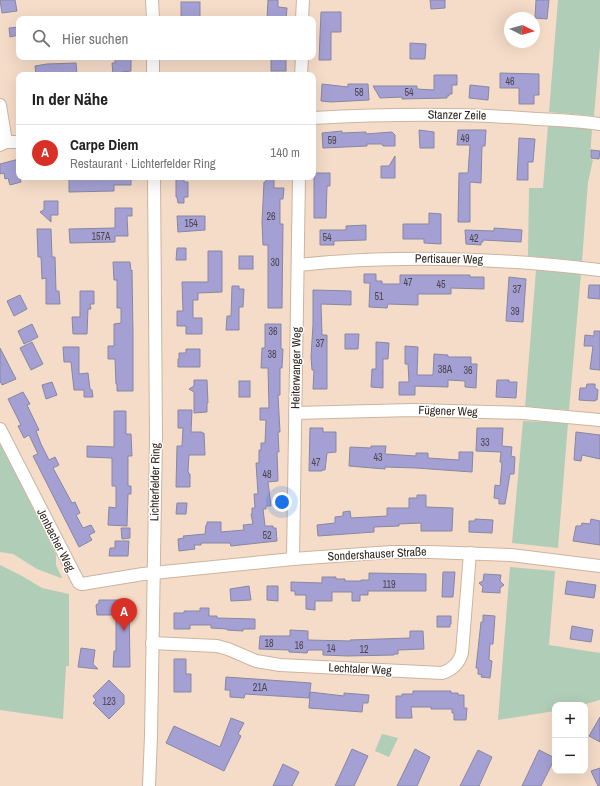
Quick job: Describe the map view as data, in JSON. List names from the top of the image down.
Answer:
{
  "streets": {
    "street": [
      "Stanzer Zeile",
      "Pertisauer Weg",
      "Heiterwanger Weg",
      "Fügener Weg",
      "Lichterfelder Ring",
      "Jenbacher Weg",
      "Sondershauser Straße",
      "Lechtaler Weg"
    ]
  },
  "crossings": [
    ["Pertisauer Weg", "Heiterwanger Weg"],
    ["Heiterwanger Weg", "Fügener Weg"],
    ["Heiterwanger Weg", "Sondershauser Straße"],
    ["Lichterfelder Ring", "Jenbacher Weg"],
    ["Lichterfelder Ring", "Sondershauser Straße"],
    ["Lichterfelder Ring", "Lechtaler Weg"],
    ["Jenbacher Weg", "Sondershauser Straße"],
    ["Sondershauser Straße", "Lechtaler Weg"]
  ],
  "house_numbers": [
    "46",
    "58",
    "54",
    "49",
    "59",
    "26",
    "154",
    "157A",
    "54",
    "42",
    "30",
    "47",
    "45",
    "37",
    "51",
    "39",
    "36",
    "37",
    "38",
    "38A",
    "36",
    "33",
    "43",
    "47",
    "48",
    "52",
    "119",
    "18",
    "16",
    "14",
    "12",
    "21A",
    "123"
  ],
  "north": "right",
  "page": {
    "search": "Hier suchen",
    "heading": "In der Nähe",
    "list": [
      {
        "mark": "A",
        "name": "Carpe Diem",
        "note": "Restaurant · Lichterfelder Ring",
        "value": "140 m"
      }
    ],
    "pins": "A",
    "map_buttons": ["+", "−"]
  }
}
